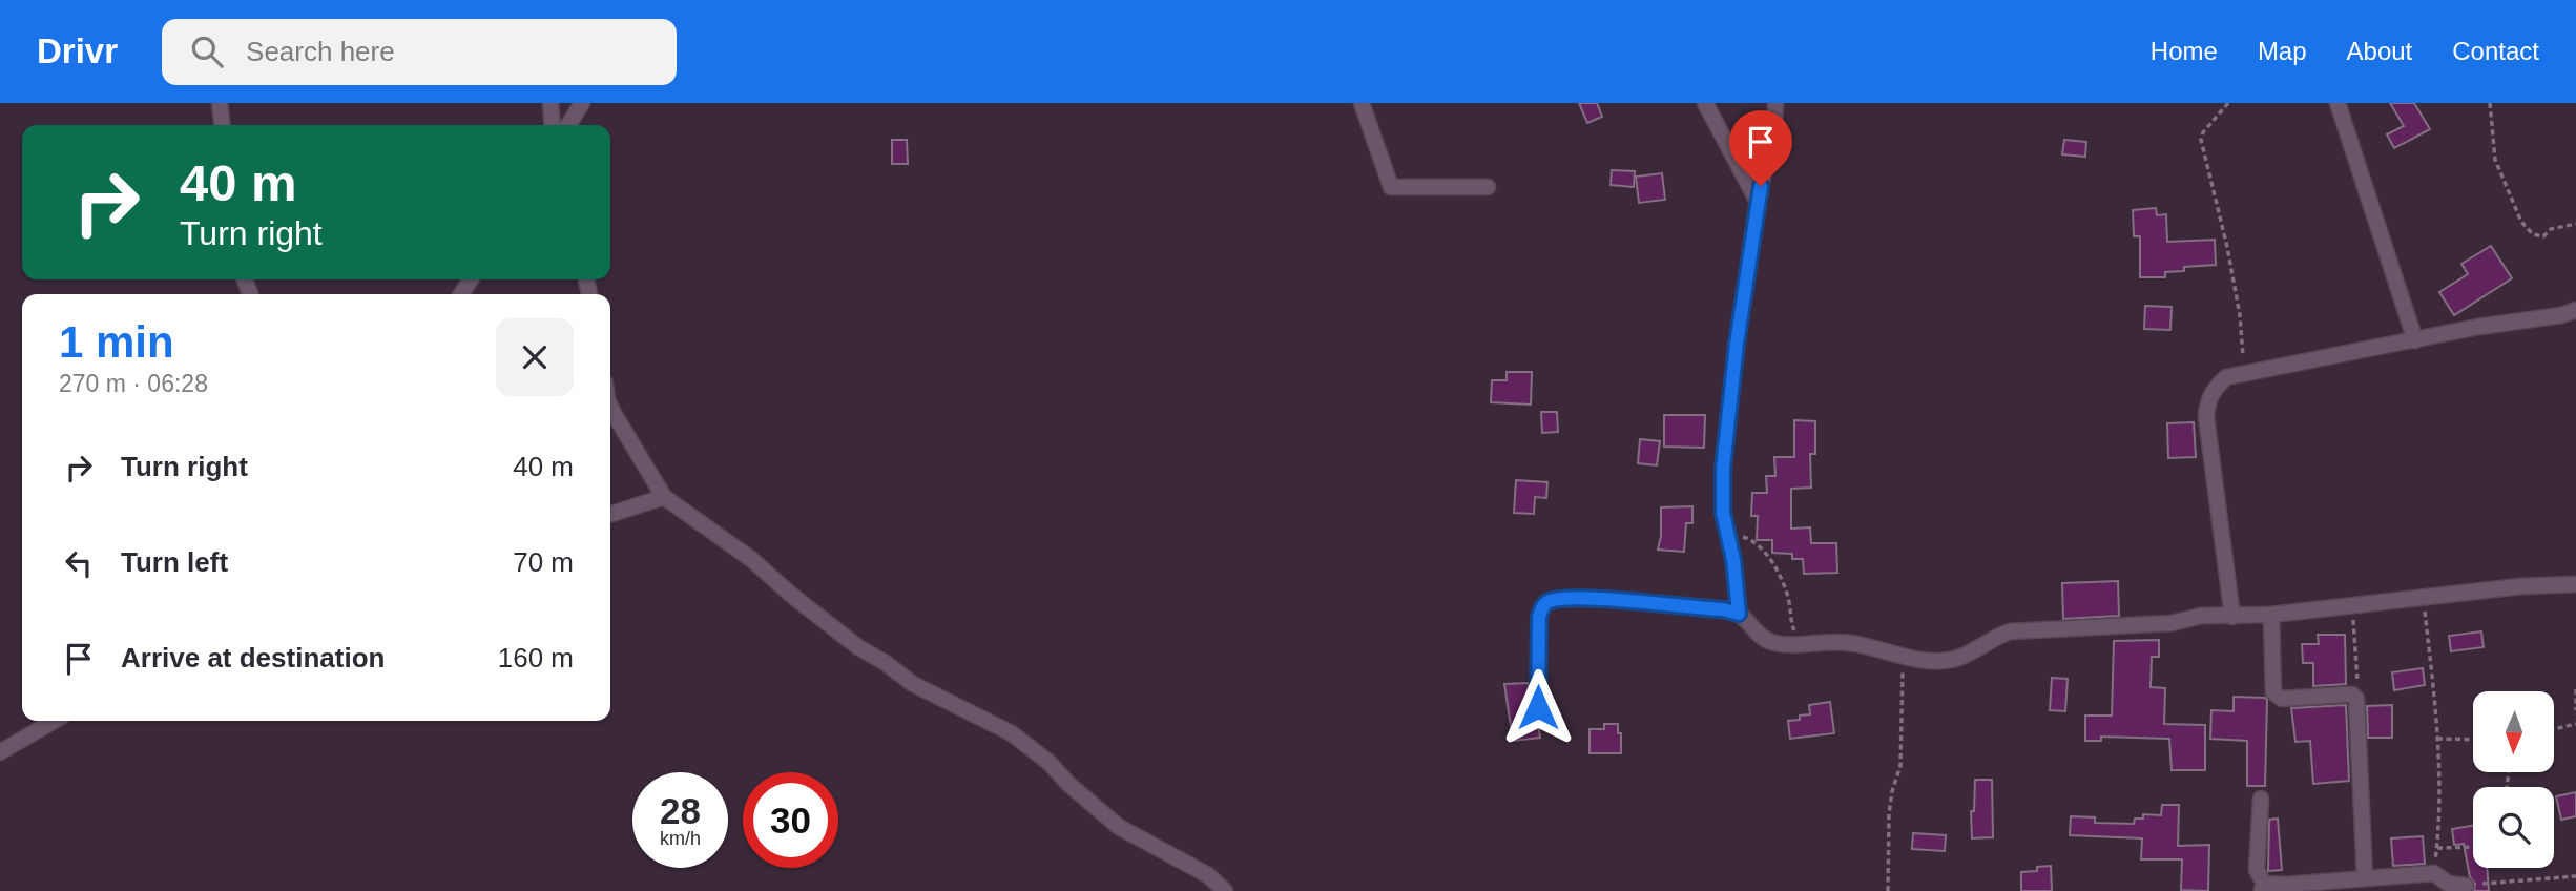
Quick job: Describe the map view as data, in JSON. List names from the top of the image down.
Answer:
{
  "north": "bottom",
  "page": {
    "header": "Drivr",
    "search": "Search here",
    "nav": [
      "Home",
      "Map",
      "About",
      "Contact"
    ],
    "turn": ["40 m", "Turn right"],
    "heading": ["1 min", "270 m · 06:28"],
    "list": [
      {
        "name": "Turn right",
        "value": "40 m"
      },
      {
        "name": "Turn left",
        "value": "70 m"
      },
      {
        "name": "Arrive at destination",
        "value": "160 m"
      }
    ],
    "speed": "28 km/h",
    "limit": "30"
  }
}
